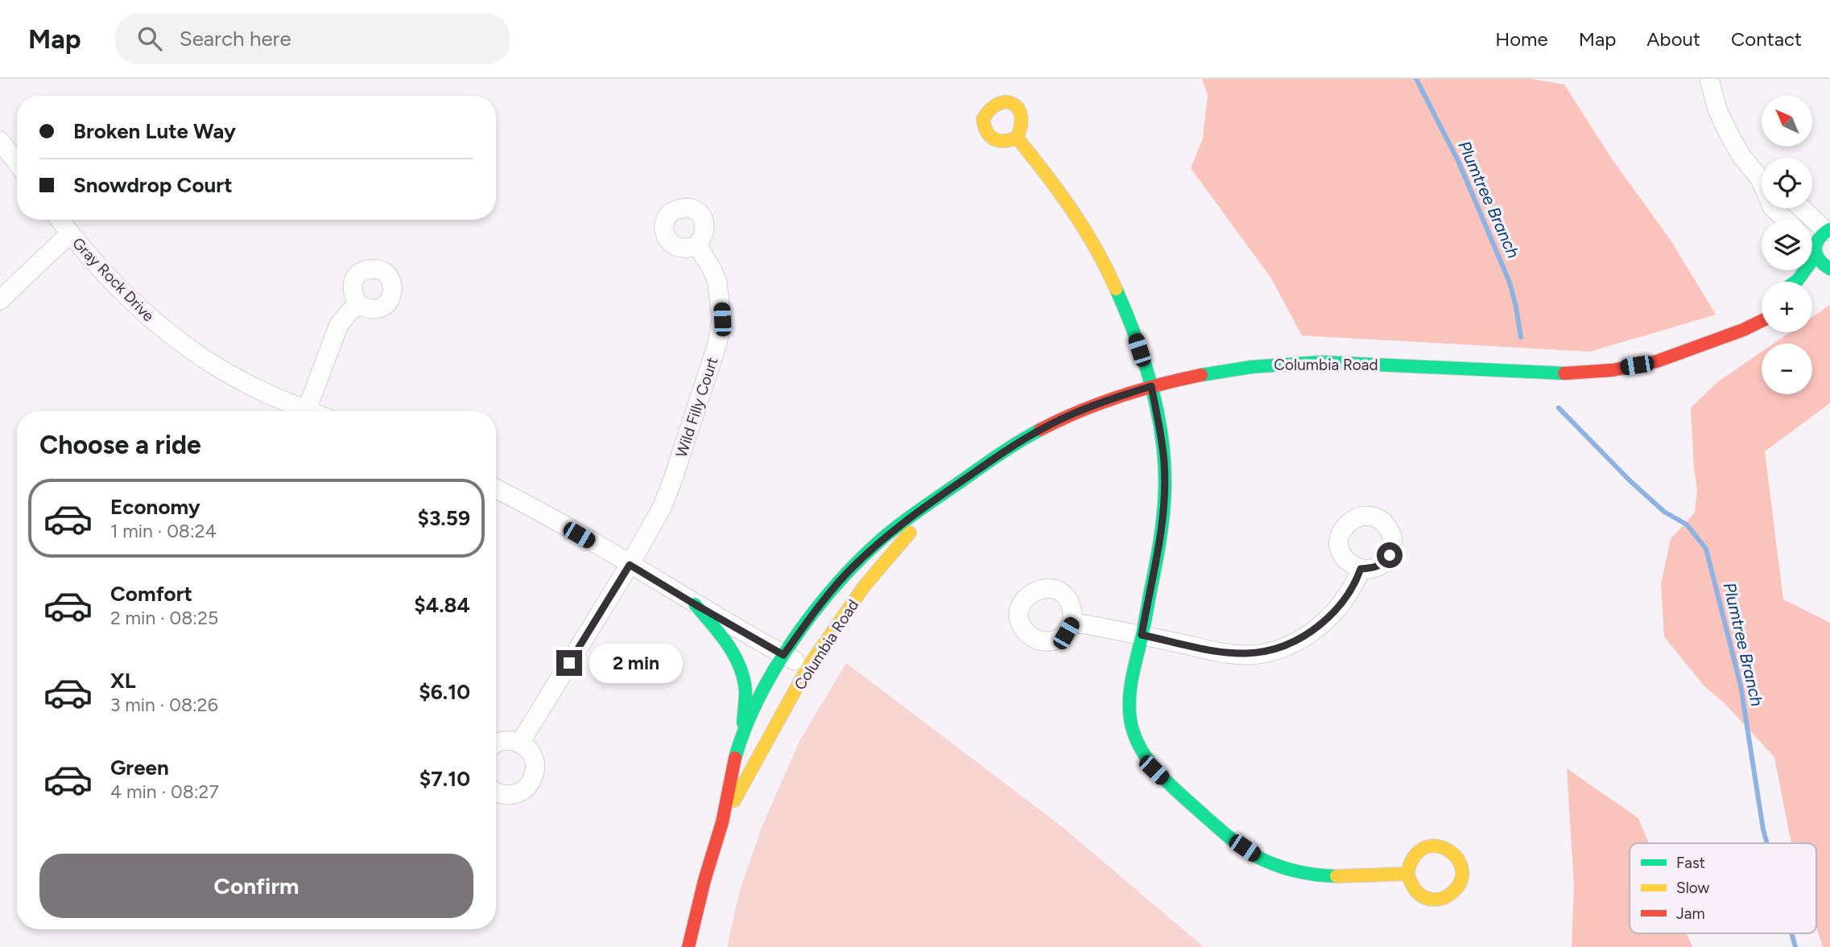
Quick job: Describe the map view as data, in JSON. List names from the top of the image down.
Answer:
{
  "streets": {
    "street": ["Gray Rock Drive", "Columbia Road", "Wild Filly Court"]
  },
  "water": ["Plumtree Branch"],
  "legend": ["Fast", "Slow", "Jam"],
  "north": "top left",
  "page": {
    "header": "Map",
    "search": "Search here",
    "nav": [
      "Home",
      "Map",
      "About",
      "Contact"
    ],
    "map_buttons": ["+", "−"],
    "banner": ["Broken Lute Way", "Snowdrop Court"],
    "heading": "Choose a ride",
    "list": [
      {
        "name": "Economy",
        "note": "1 min · 08:24",
        "value": "$3.59"
      },
      {
        "name": "Comfort",
        "note": "2 min · 08:25",
        "value": "$4.84"
      },
      {
        "name": "XL",
        "note": "3 min · 08:26",
        "value": "$6.10"
      },
      {
        "name": "Green",
        "note": "4 min · 08:27",
        "value": "$7.10"
      }
    ],
    "bubble": "2 min",
    "buttons": "Confirm"
  }
}
